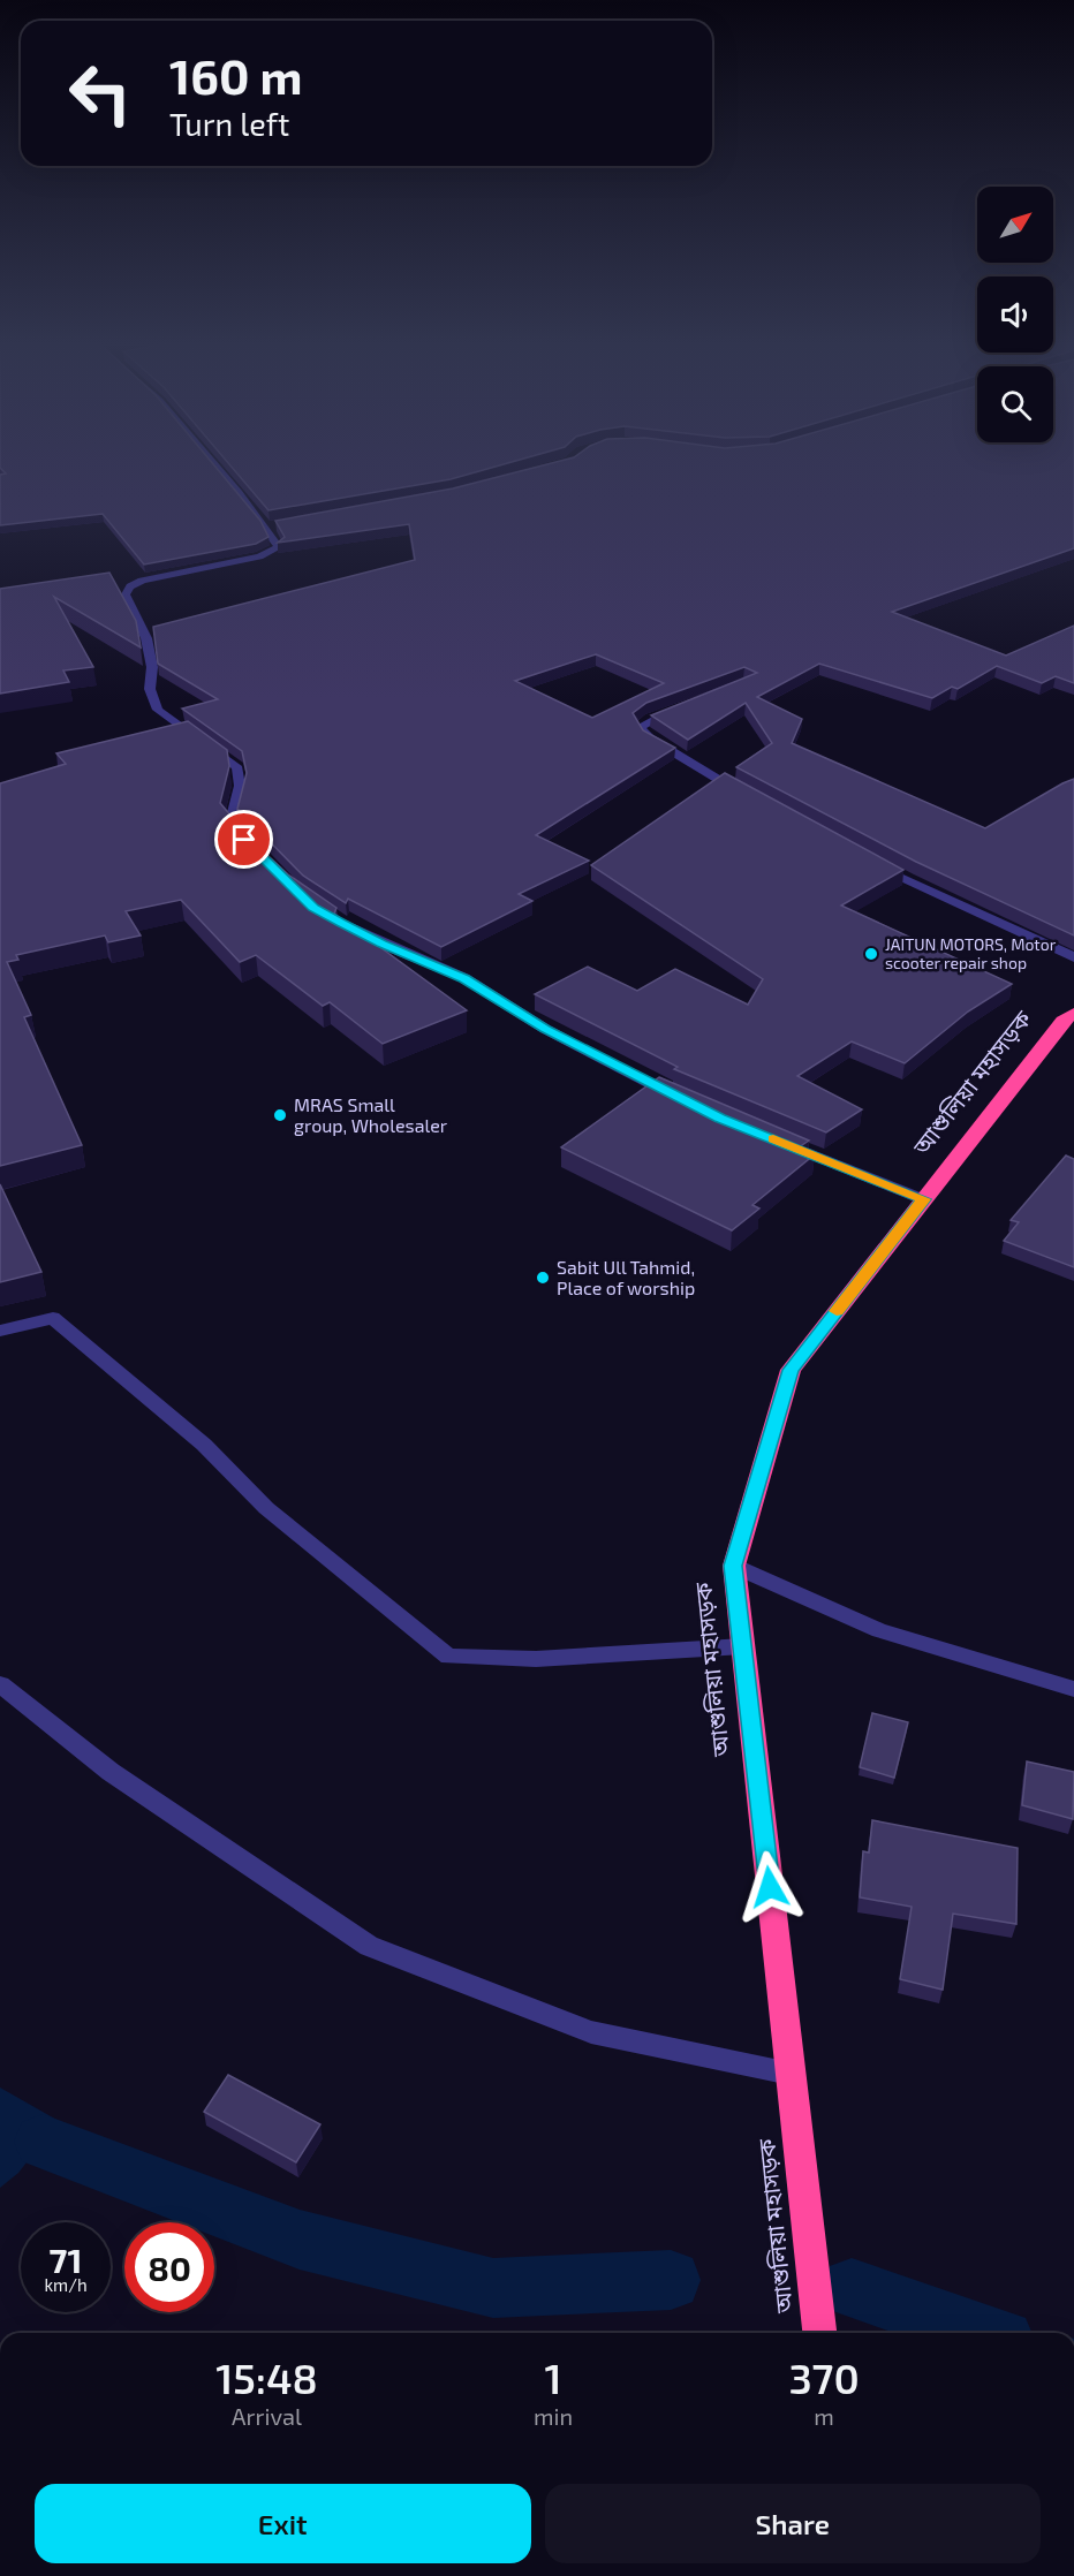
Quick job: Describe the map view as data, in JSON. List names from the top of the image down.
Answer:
{
  "streets": {
    "highway": ["আশুলিয়া মহাসড়ক"]
  },
  "places": ["JAITUN MOTORS, Motor scooter repair shop", "MRAS Small group, Wholesaler", "Sabit Ull Tahmid, Place of worship"],
  "north": "top right",
  "page": {
    "turn": ["160 m", "Turn left"],
    "speed": "71 km/h",
    "limit": "80",
    "eta": [
      "15:48",
      "Arrival",
      "1",
      "min",
      "370",
      "m"
    ],
    "buttons": ["Exit", "Share"]
  }
}
